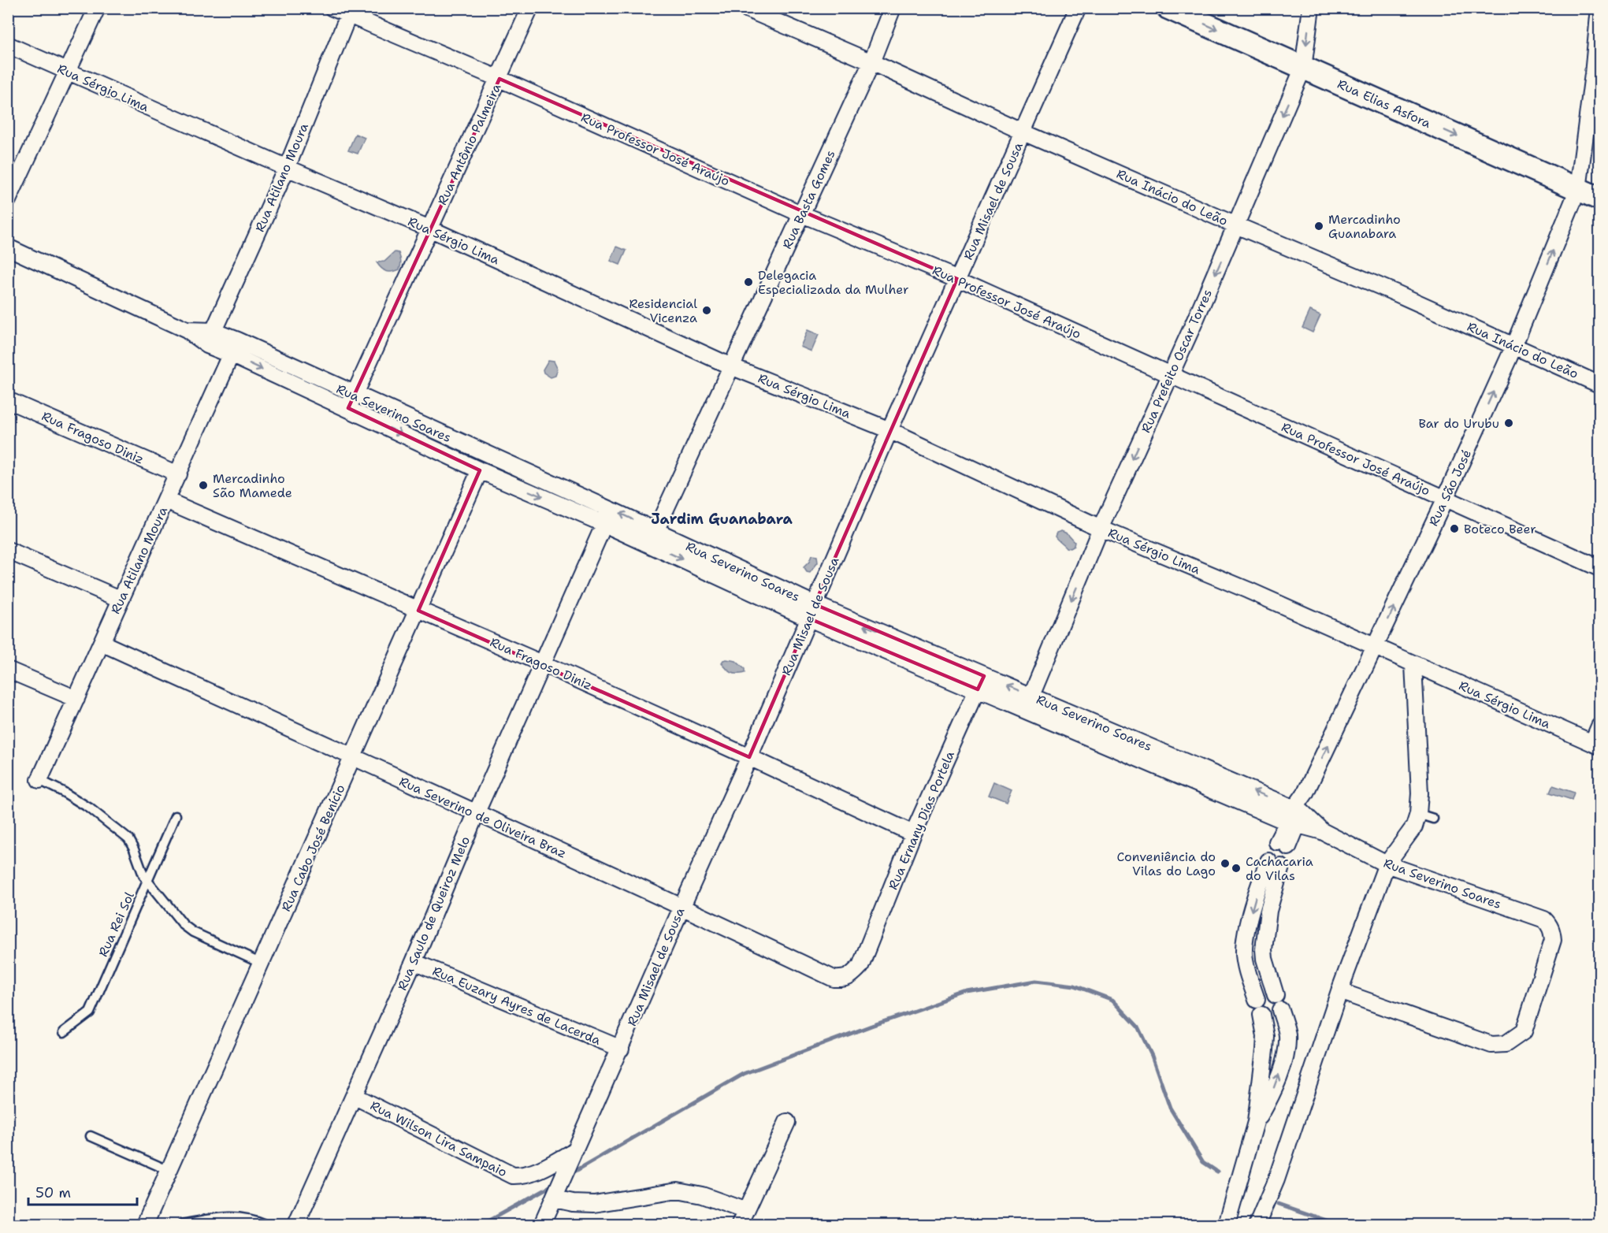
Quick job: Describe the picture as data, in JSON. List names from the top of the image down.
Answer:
{
  "streets": {
    "street": [
      "Rua Sérgio Lima",
      "Rua Elias Asfora",
      "Rua Antônio Palmeira",
      "Rua Professor José Araújo",
      "Rua Atilano Moura",
      "Rua Inácio do Leão",
      "Rua Basta Gomes",
      "Rua Misael de Sousa",
      "Rua Prefeito Oscar Torres",
      "Rua Severino Soares",
      "Rua Fragoso Diniz",
      "Rua São José",
      "Rua Severino de Oliveira Braz",
      "Rua Ernany Dias Portela",
      "Rua Cabo José Benício",
      "Rua Saulo de Queiroz Melo",
      "Rua Euzary Ayres de Lacerda",
      "Rua Wilson Lira Sampaio"
    ],
    "lane": ["Rua Rei Sol"]
  },
  "crossings": [
    ["Rua Sérgio Lima", "Rua Antônio Palmeira"],
    ["Rua Sérgio Lima", "Rua Atilano Moura"],
    ["Rua Sérgio Lima", "Rua Basta Gomes"],
    ["Rua Sérgio Lima", "Rua Misael de Sousa"],
    ["Rua Sérgio Lima", "Rua Prefeito Oscar Torres"],
    ["Rua Sérgio Lima", "Rua São José"],
    ["Rua Elias Asfora", "Rua Prefeito Oscar Torres"],
    ["Rua Elias Asfora", "Rua São José"],
    ["Rua Antônio Palmeira", "Rua Professor José Araújo"],
    ["Rua Antônio Palmeira", "Rua Severino Soares"],
    ["Rua Professor José Araújo", "Rua Atilano Moura"],
    ["Rua Professor José Araújo", "Rua Basta Gomes"],
    ["Rua Professor José Araújo", "Rua Misael de Sousa"],
    ["Rua Professor José Araújo", "Rua Prefeito Oscar Torres"],
    ["Rua Professor José Araújo", "Rua São José"],
    ["Rua Atilano Moura", "Rua Severino Soares"],
    ["Rua Atilano Moura", "Rua Fragoso Diniz"],
    ["Rua Atilano Moura", "Rua Severino de Oliveira Braz"],
    ["Rua Inácio do Leão", "Rua Basta Gomes"],
    ["Rua Inácio do Leão", "Rua Misael de Sousa"],
    ["Rua Inácio do Leão", "Rua Prefeito Oscar Torres"],
    ["Rua Inácio do Leão", "Rua São José"],
    ["Rua Basta Gomes", "Rua Severino Soares"],
    ["Rua Misael de Sousa", "Rua Severino Soares"],
    ["Rua Misael de Sousa", "Rua Fragoso Diniz"],
    ["Rua Misael de Sousa", "Rua Severino de Oliveira Braz"],
    ["Rua Misael de Sousa", "Rua Euzary Ayres de Lacerda"],
    ["Rua Misael de Sousa", "Rua Wilson Lira Sampaio"],
    ["Rua Prefeito Oscar Torres", "Rua Severino Soares"],
    ["Rua Severino Soares", "Rua São José"],
    ["Rua Severino Soares", "Rua Ernany Dias Portela"],
    ["Rua Severino Soares", "Rua Cabo José Benício"],
    ["Rua Severino Soares", "Rua Saulo de Queiroz Melo"],
    ["Rua Fragoso Diniz", "Rua Ernany Dias Portela"],
    ["Rua Fragoso Diniz", "Rua Cabo José Benício"],
    ["Rua Fragoso Diniz", "Rua Saulo de Queiroz Melo"],
    ["Rua Severino de Oliveira Braz", "Rua Ernany Dias Portela"],
    ["Rua Severino de Oliveira Braz", "Rua Cabo José Benício"],
    ["Rua Severino de Oliveira Braz", "Rua Saulo de Queiroz Melo"],
    ["Rua Saulo de Queiroz Melo", "Rua Euzary Ayres de Lacerda"],
    ["Rua Saulo de Queiroz Melo", "Rua Wilson Lira Sampaio"]
  ],
  "one_way": ["Rua Elias Asfora", "Rua Prefeito Oscar Torres", "Rua São José"],
  "districts": ["Jardim Guanabara"],
  "places": [
    "Mercadinho Guanabara",
    "Delegacia Especializada da Mulher",
    "Residencial Vicenza",
    "Bar do Urubu",
    "Mercadinho São Mamede",
    "Boteco Beer",
    "Conveniência do Vilas do Lago",
    "Cachacaria do Vilas"
  ],
  "scale_bar": "50 m"
}
